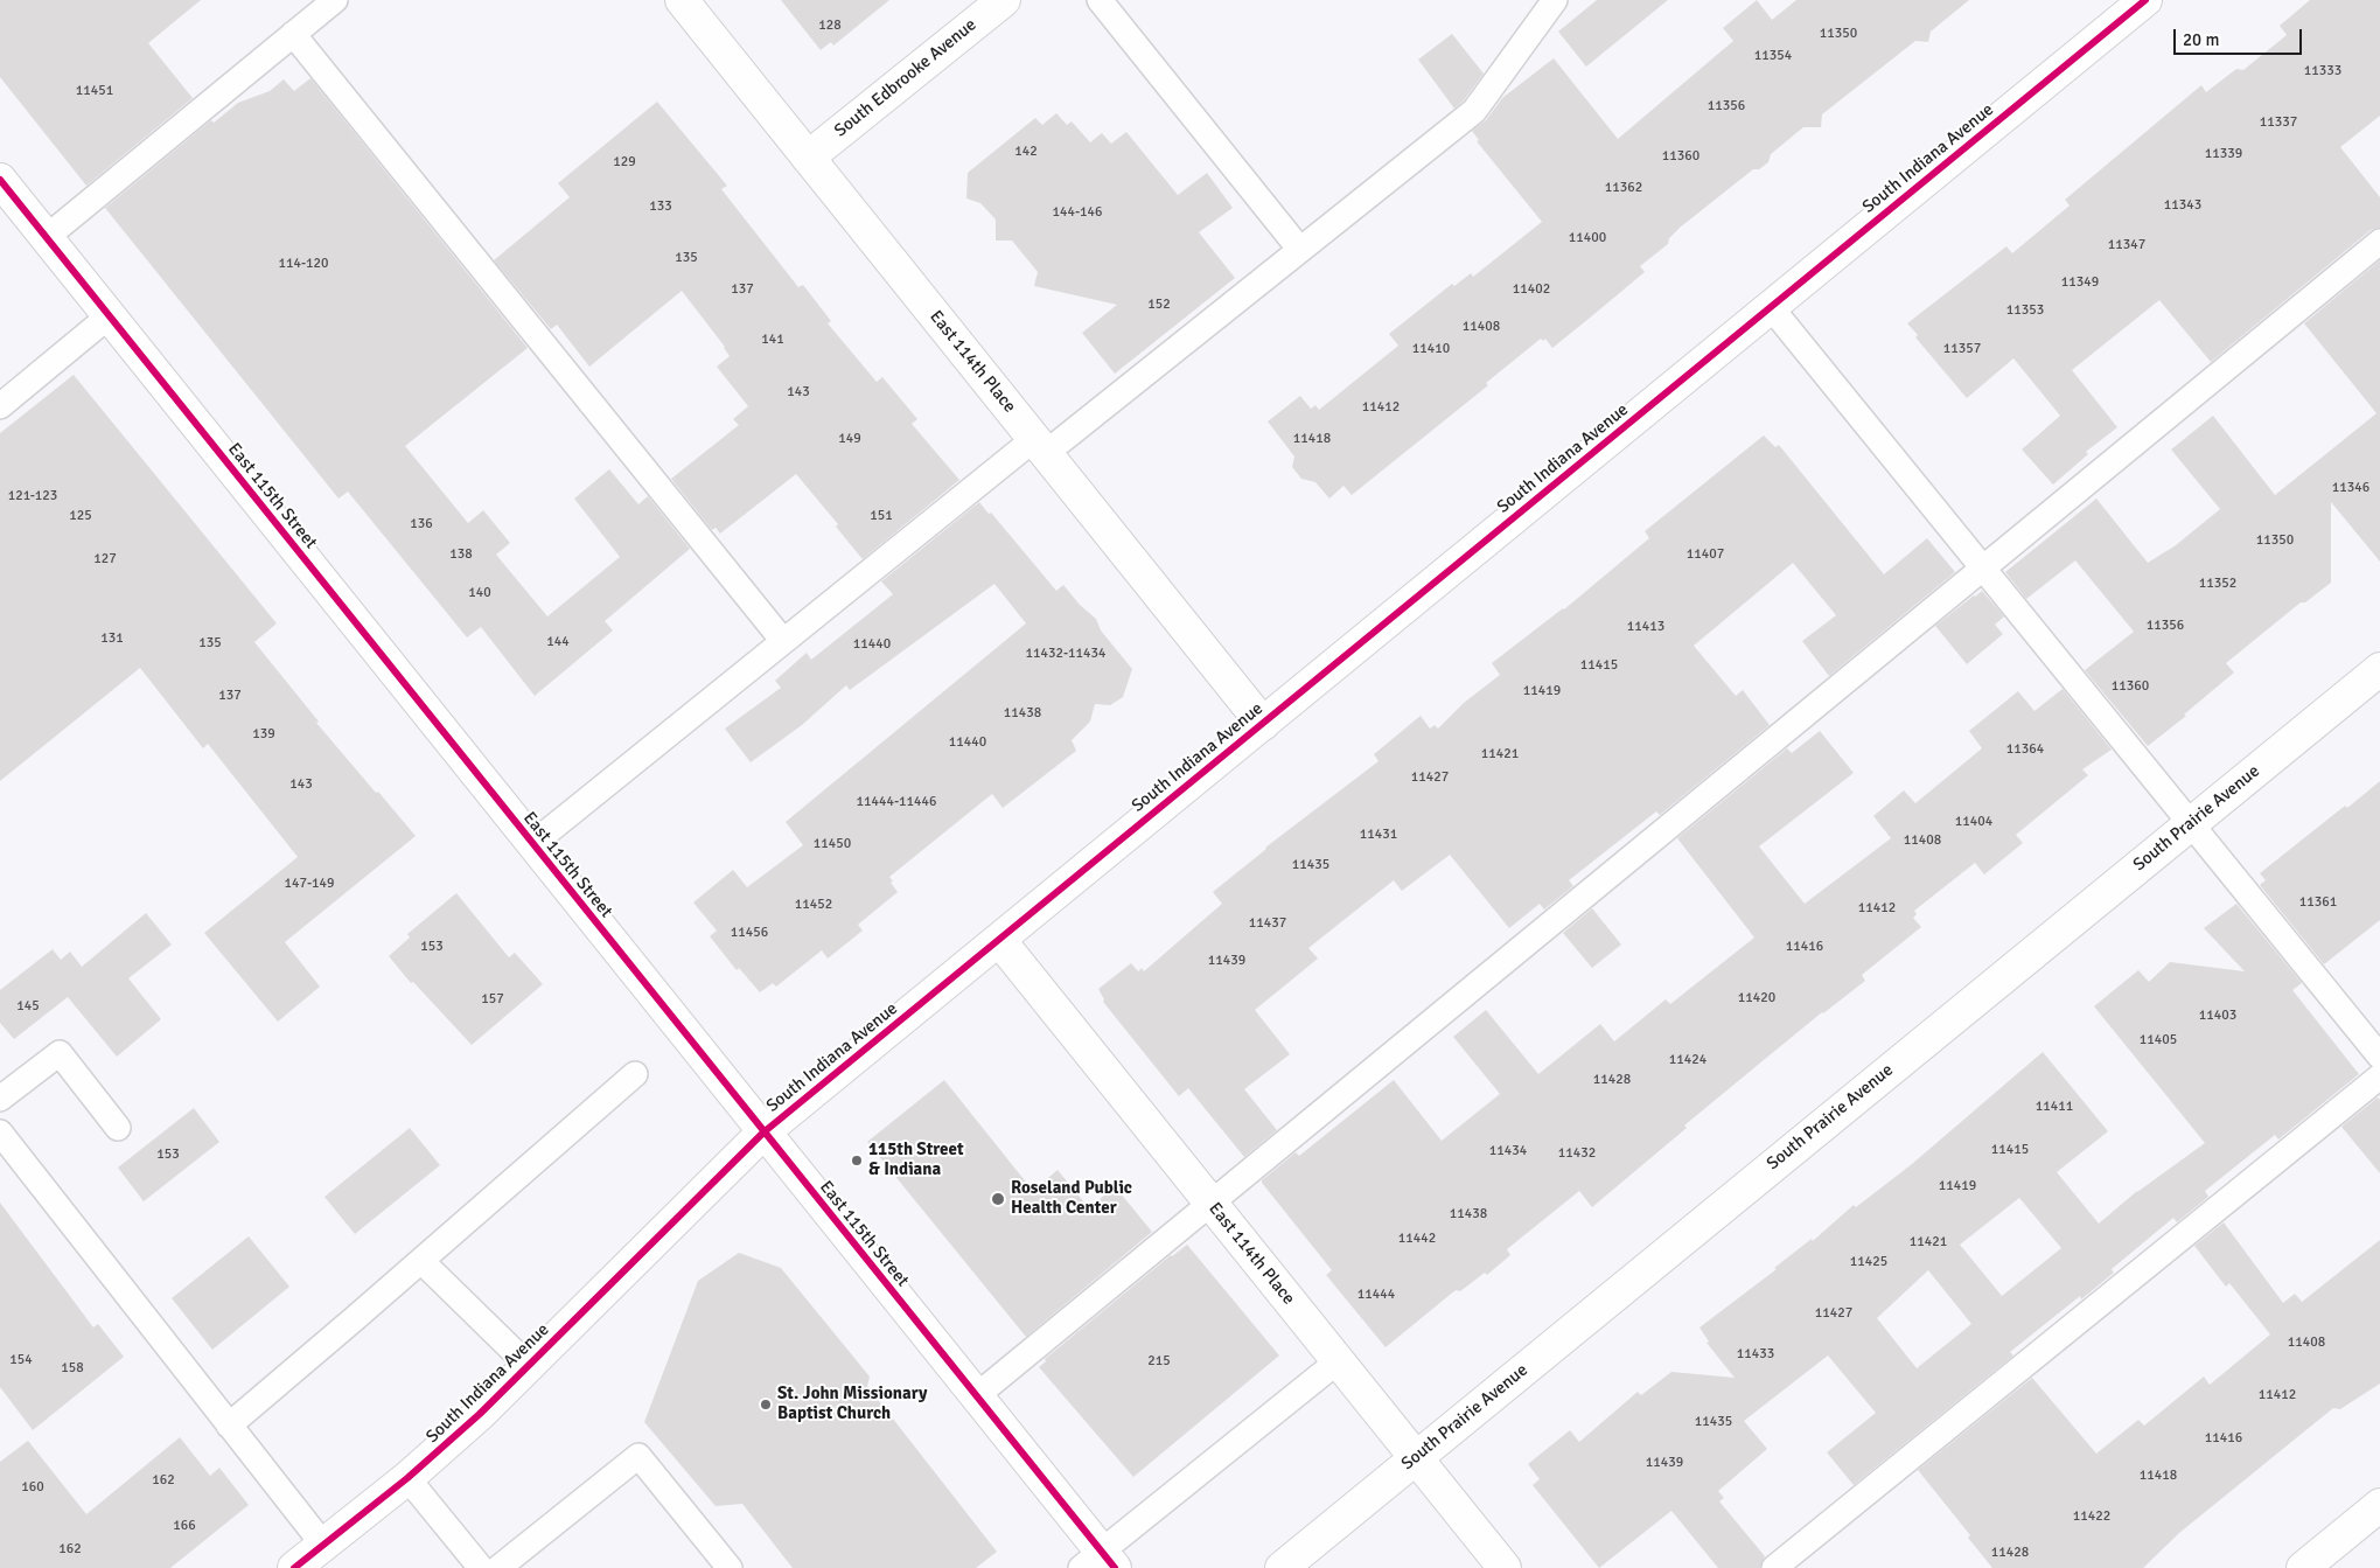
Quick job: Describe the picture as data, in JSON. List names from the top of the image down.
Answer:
{
  "streets": {
    "street": [
      "South Edbrooke Avenue",
      "South Indiana Avenue",
      "East 114th Place",
      "East 115th Street",
      "South Prairie Avenue"
    ]
  },
  "crossings": [
    ["South Edbrooke Avenue", "East 114th Place"],
    ["South Indiana Avenue", "East 114th Place"],
    ["South Indiana Avenue", "East 115th Street"],
    ["East 114th Place", "South Prairie Avenue"]
  ],
  "places": ["115th Street & Indiana", "Roseland Public Health Center", "St. John Missionary Baptist Church"],
  "house_numbers": [
    "128",
    "11350",
    "11354",
    "11333",
    "11451",
    "11356",
    "11337",
    "142",
    "11339",
    "11360",
    "129",
    "11362",
    "11343",
    "133",
    "144-146",
    "11400",
    "11347",
    "135",
    "114-120",
    "11349",
    "137",
    "11402",
    "152",
    "11353",
    "11408",
    "141",
    "11410",
    "11357",
    "143",
    "11412",
    "149",
    "11418",
    "11346",
    "121-123",
    "125",
    "151",
    "136",
    "11350",
    "138",
    "11407",
    "127",
    "11352",
    "140",
    "11356",
    "11413",
    "131",
    "144",
    "135",
    "11440",
    "11432-11434",
    "11415",
    "11360",
    "11419",
    "137",
    "11438",
    "139",
    "11440",
    "11364",
    "11421",
    "11427",
    "143",
    "11444-11446",
    "11404",
    "11431",
    "11408",
    "11450",
    "11435",
    "147-149",
    "11361",
    "11452",
    "11412",
    "11437",
    "11456",
    "153",
    "11416",
    "11439",
    "11420",
    "157",
    "145",
    "11403",
    "11405",
    "11424",
    "11428",
    "11411",
    "11415",
    "11434",
    "11432",
    "153",
    "11419",
    "11438",
    "11442",
    "11421",
    "11425",
    "11444",
    "11427",
    "11408",
    "11433",
    "154",
    "215",
    "158",
    "11412",
    "11435",
    "11416",
    "11439",
    "11418",
    "162",
    "160",
    "11422",
    "166",
    "162",
    "11428"
  ],
  "scale_bar": "20 m"
}
